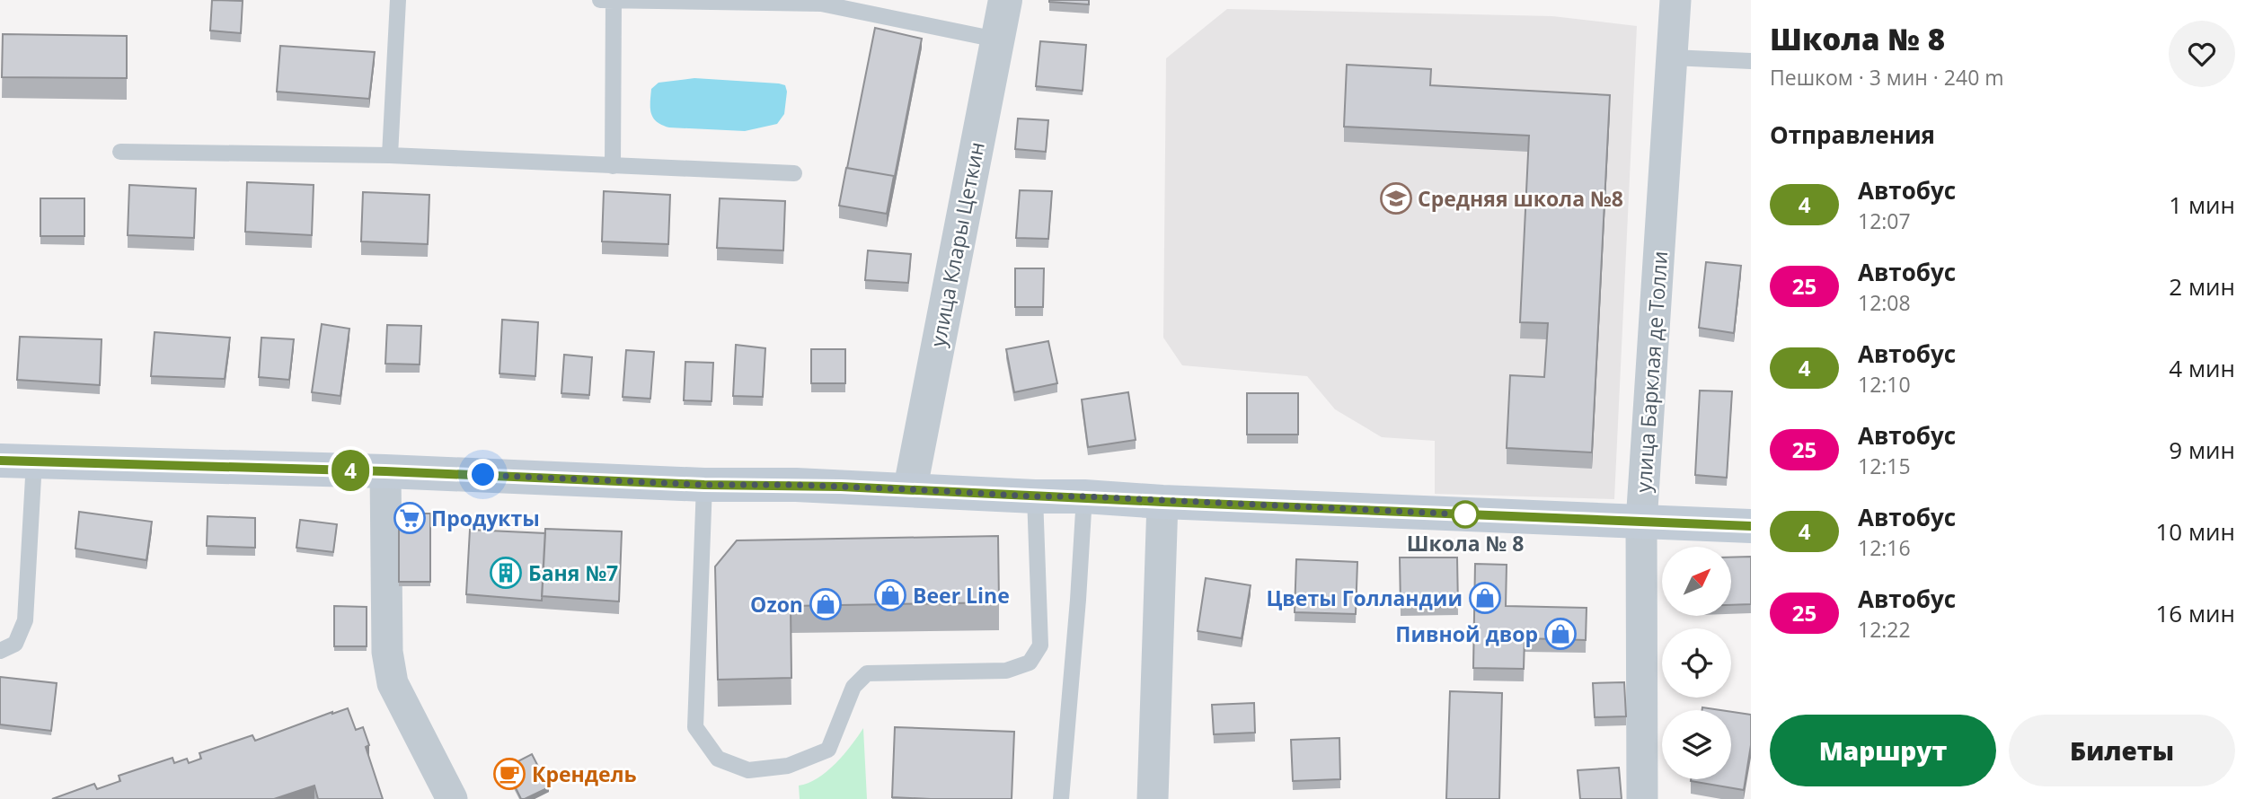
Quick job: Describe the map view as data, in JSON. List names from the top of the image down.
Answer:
{
  "streets": {
    "street": ["улица Клары Цеткин", "улица Барклая де Толли"]
  },
  "places": {
    "school or university": ["Средняя школа №8"],
    "other": ["Школа № 8"],
    "supermarket": ["Продукты"],
    "building": ["Баня №7"],
    "shop": [
      "Beer Line",
      "Цветы Голландии",
      "Ozon",
      "Пивной двор"
    ],
    "cafe": ["Крендель"]
  },
  "lines": ["bus line 4"],
  "north": "top right",
  "page": {
    "on_map": "4",
    "heading": [
      ["Школа № 8", "Пешком · 3 мин · 240 m"],
      "Отправления"
    ],
    "list": [
      {
        "mark": "4",
        "name": "Автобус",
        "note": "12:07",
        "value": "1 мин"
      },
      {
        "mark": "25",
        "name": "Автобус",
        "note": "12:08",
        "value": "2 мин"
      },
      {
        "mark": "4",
        "name": "Автобус",
        "note": "12:10",
        "value": "4 мин"
      },
      {
        "mark": "25",
        "name": "Автобус",
        "note": "12:15",
        "value": "9 мин"
      },
      {
        "mark": "4",
        "name": "Автобус",
        "note": "12:16",
        "value": "10 мин"
      },
      {
        "mark": "25",
        "name": "Автобус",
        "note": "12:22",
        "value": "16 мин"
      }
    ],
    "buttons": ["Маршрут", "Билеты"]
  }
}
